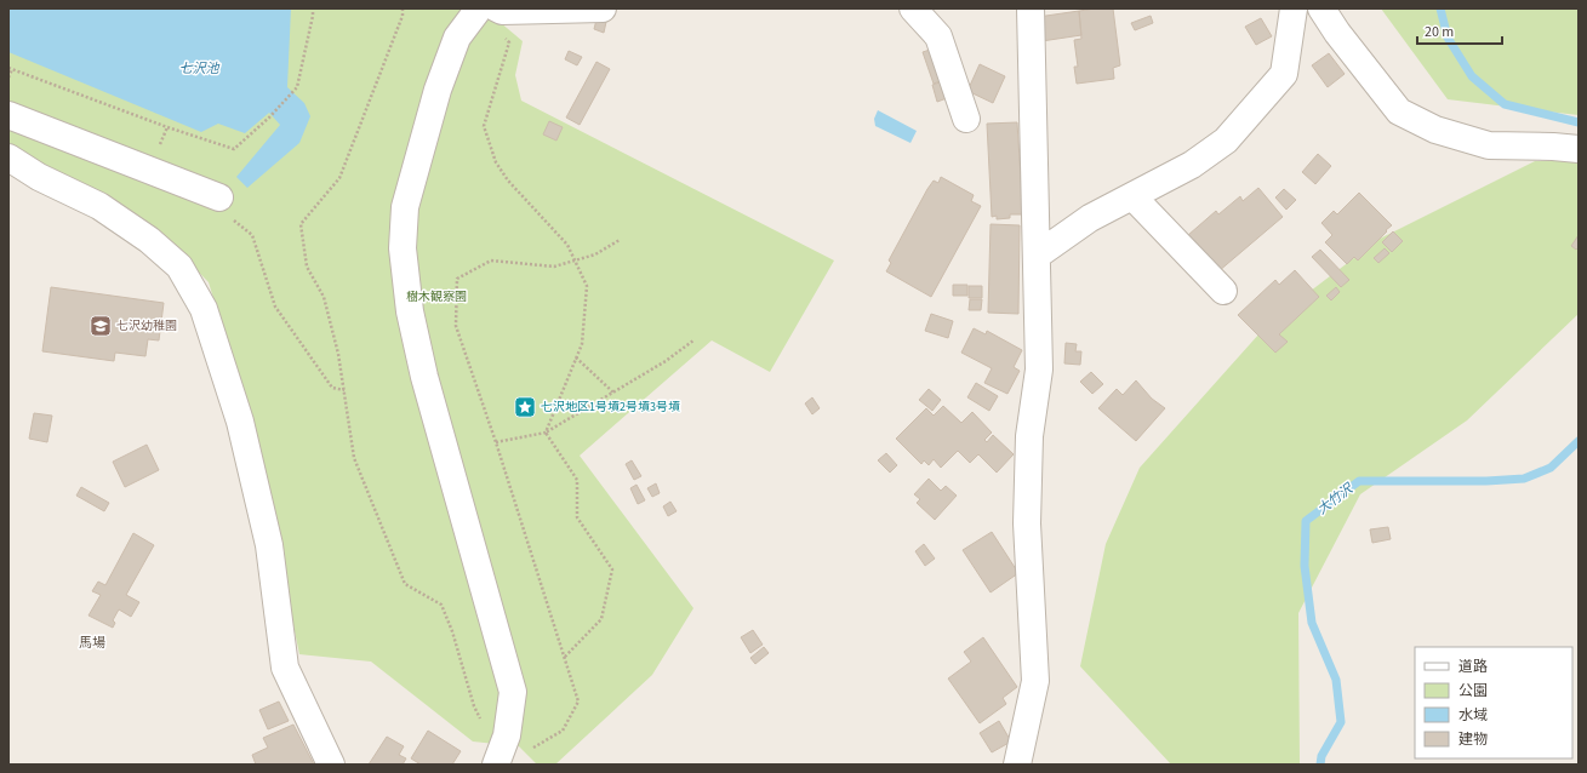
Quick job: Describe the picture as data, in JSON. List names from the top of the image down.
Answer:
{
  "districts": ["馬場"],
  "water": ["七沢池", "大竹沢"],
  "parks": ["樹木観察園"],
  "places": {
    "school or university": ["七沢幼稚園"],
    "place": ["七沢地区1号墳2号墳3号墳"]
  },
  "legend": [
    "道路",
    "公園",
    "水域",
    "建物"
  ],
  "scale_bar": "20 m"
}
